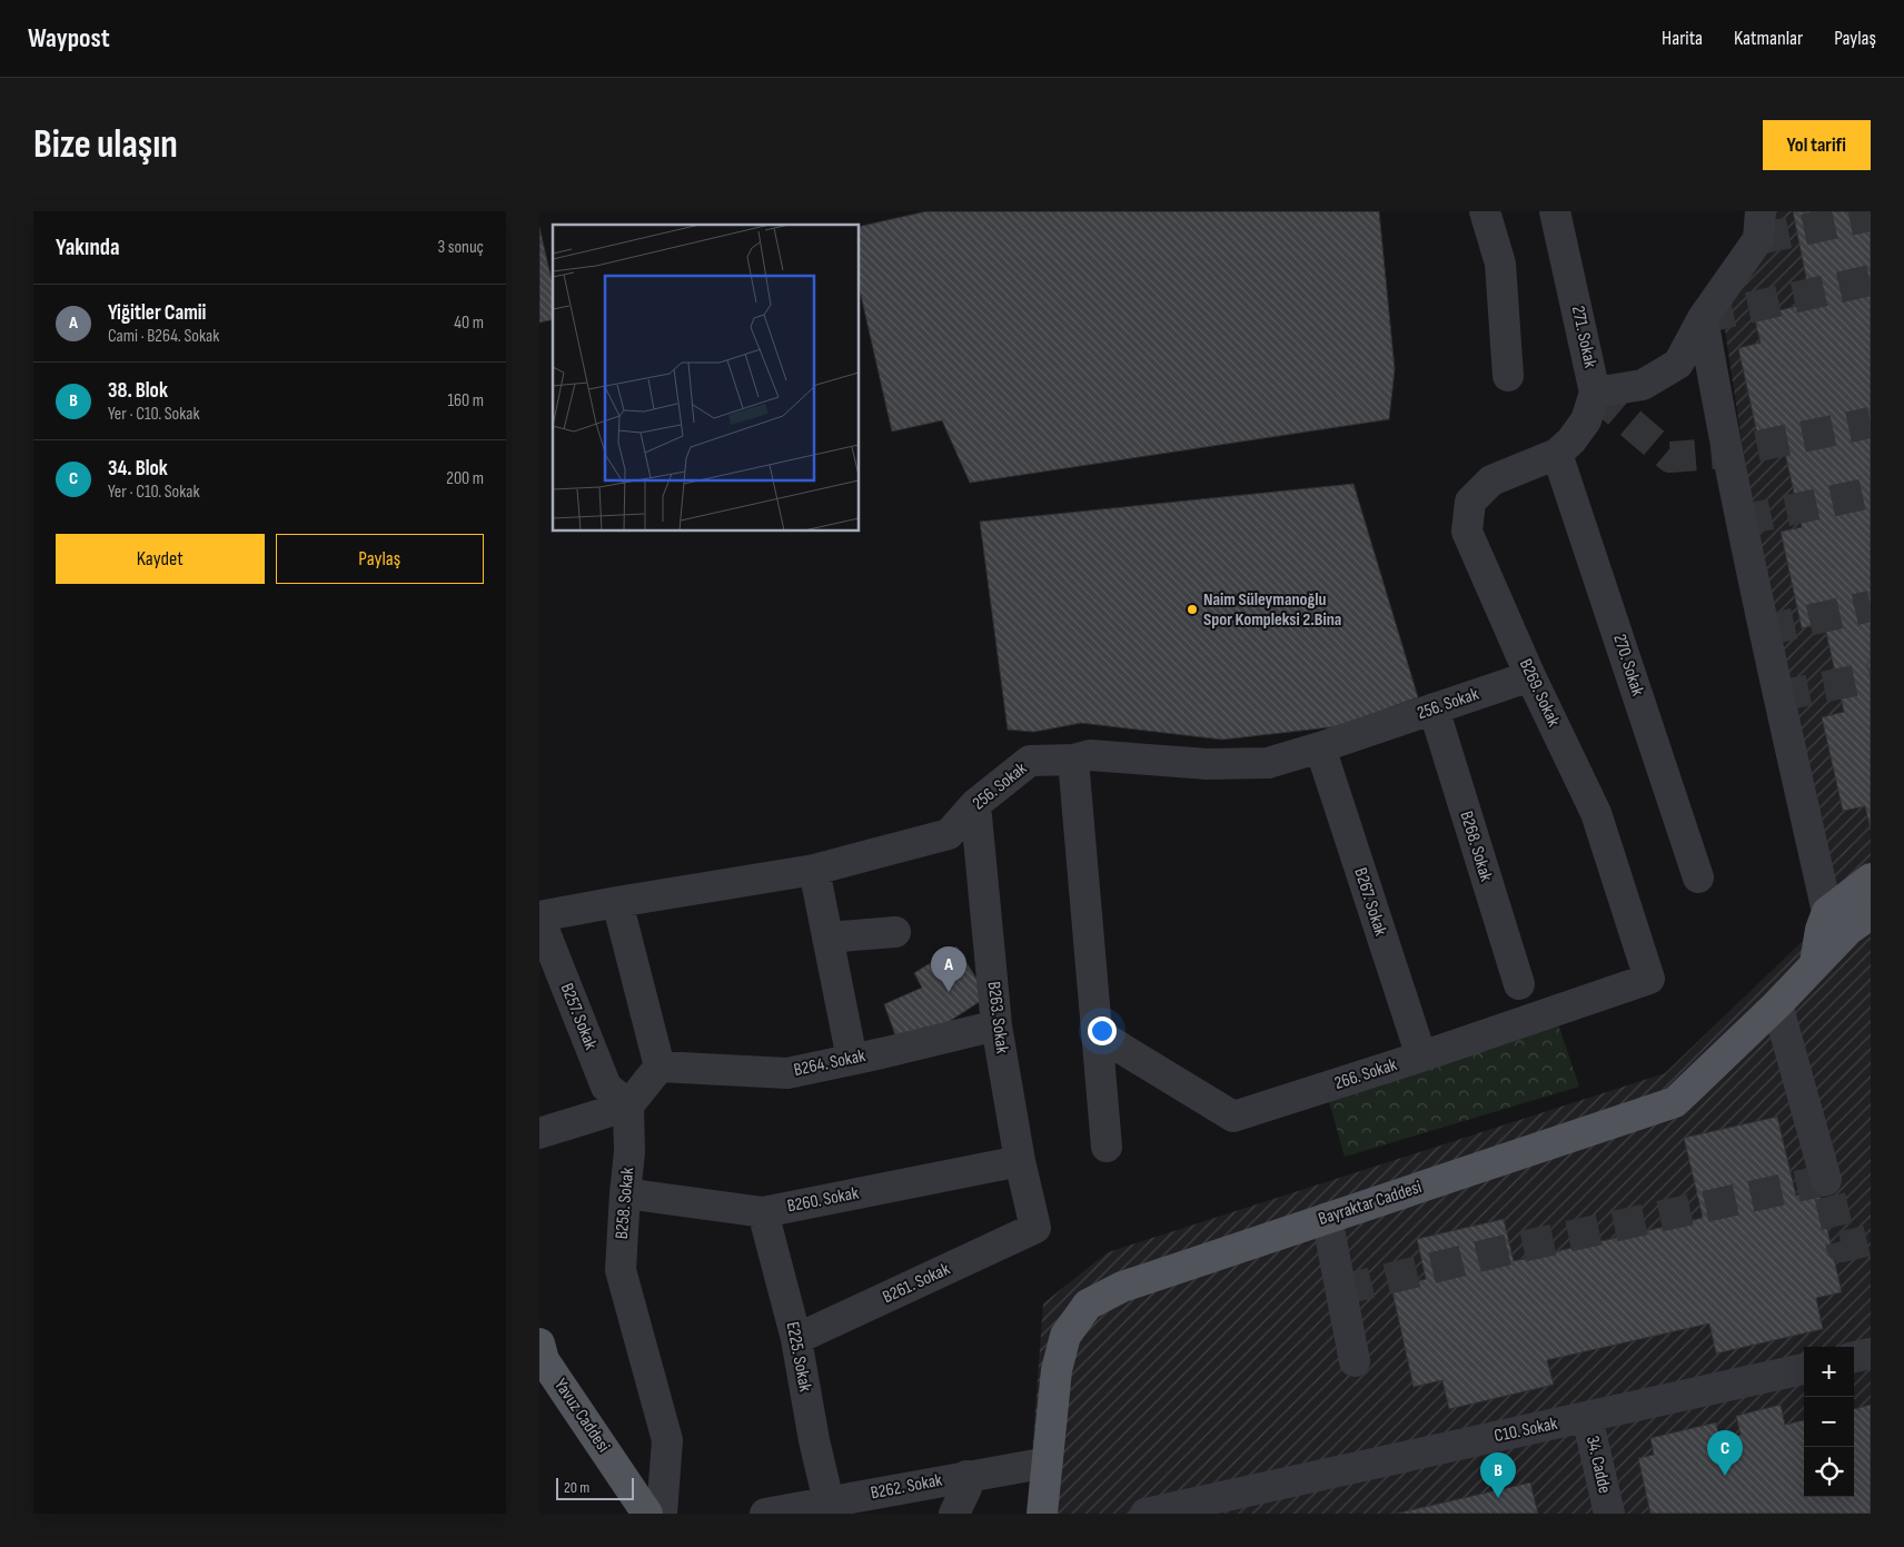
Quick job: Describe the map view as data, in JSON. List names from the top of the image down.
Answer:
{
  "streets": {
    "main road": ["Bayraktar Caddesi", "Yavuz Caddesi"],
    "street": [
      "271. Sokak",
      "270. Sokak",
      "B269. Sokak",
      "256. Sokak",
      "B268. Sokak",
      "B267. Sokak",
      "B257. Sokak",
      "B263. Sokak",
      "B264. Sokak",
      "266. Sokak",
      "B260. Sokak",
      "B258. Sokak",
      "B261. Sokak",
      "E225. Sokak",
      "C10. Sokak",
      "34. Cadde",
      "B262. Sokak"
    ]
  },
  "crossings": [
    ["271. Sokak", "270. Sokak"],
    ["271. Sokak", "B269. Sokak"],
    ["270. Sokak", "B269. Sokak"],
    ["B269. Sokak", "256. Sokak"],
    ["B269. Sokak", "266. Sokak"],
    ["256. Sokak", "B268. Sokak"],
    ["256. Sokak", "B267. Sokak"],
    ["256. Sokak", "B257. Sokak"],
    ["256. Sokak", "B263. Sokak"],
    ["B267. Sokak", "266. Sokak"],
    ["B257. Sokak", "B258. Sokak"],
    ["B263. Sokak", "B264. Sokak"],
    ["B263. Sokak", "B260. Sokak"],
    ["B263. Sokak", "B261. Sokak"],
    ["B260. Sokak", "B258. Sokak"],
    ["B260. Sokak", "E225. Sokak"],
    ["Bayraktar Caddesi", "B262. Sokak"],
    ["B261. Sokak", "E225. Sokak"],
    ["E225. Sokak", "B262. Sokak"],
    ["C10. Sokak", "34. Cadde"]
  ],
  "places": ["Naim Süleymanoğlu Spor Kompleksi 2.Bina"],
  "scale_bar": "20 m",
  "page": {
    "header": "Waypost",
    "nav": ["Harita", "Katmanlar", "Paylaş"],
    "buttons": [
      "Yol tarifi",
      ["Kaydet", "Paylaş"]
    ],
    "title": "Bize ulaşın",
    "heading": ["Yakında", "3 sonuç"],
    "list": [
      {
        "mark": "A",
        "name": "Yiğitler Camii",
        "note": "Cami · B264. Sokak",
        "value": "40 m"
      },
      {
        "mark": "B",
        "name": "38. Blok",
        "note": "Yer · C10. Sokak",
        "value": "160 m"
      },
      {
        "mark": "C",
        "name": "34. Blok",
        "note": "Yer · C10. Sokak",
        "value": "200 m"
      }
    ],
    "pins": ["A", "C", "B"],
    "map_buttons": ["+", "−"],
    "scale": "20 m"
  }
}
